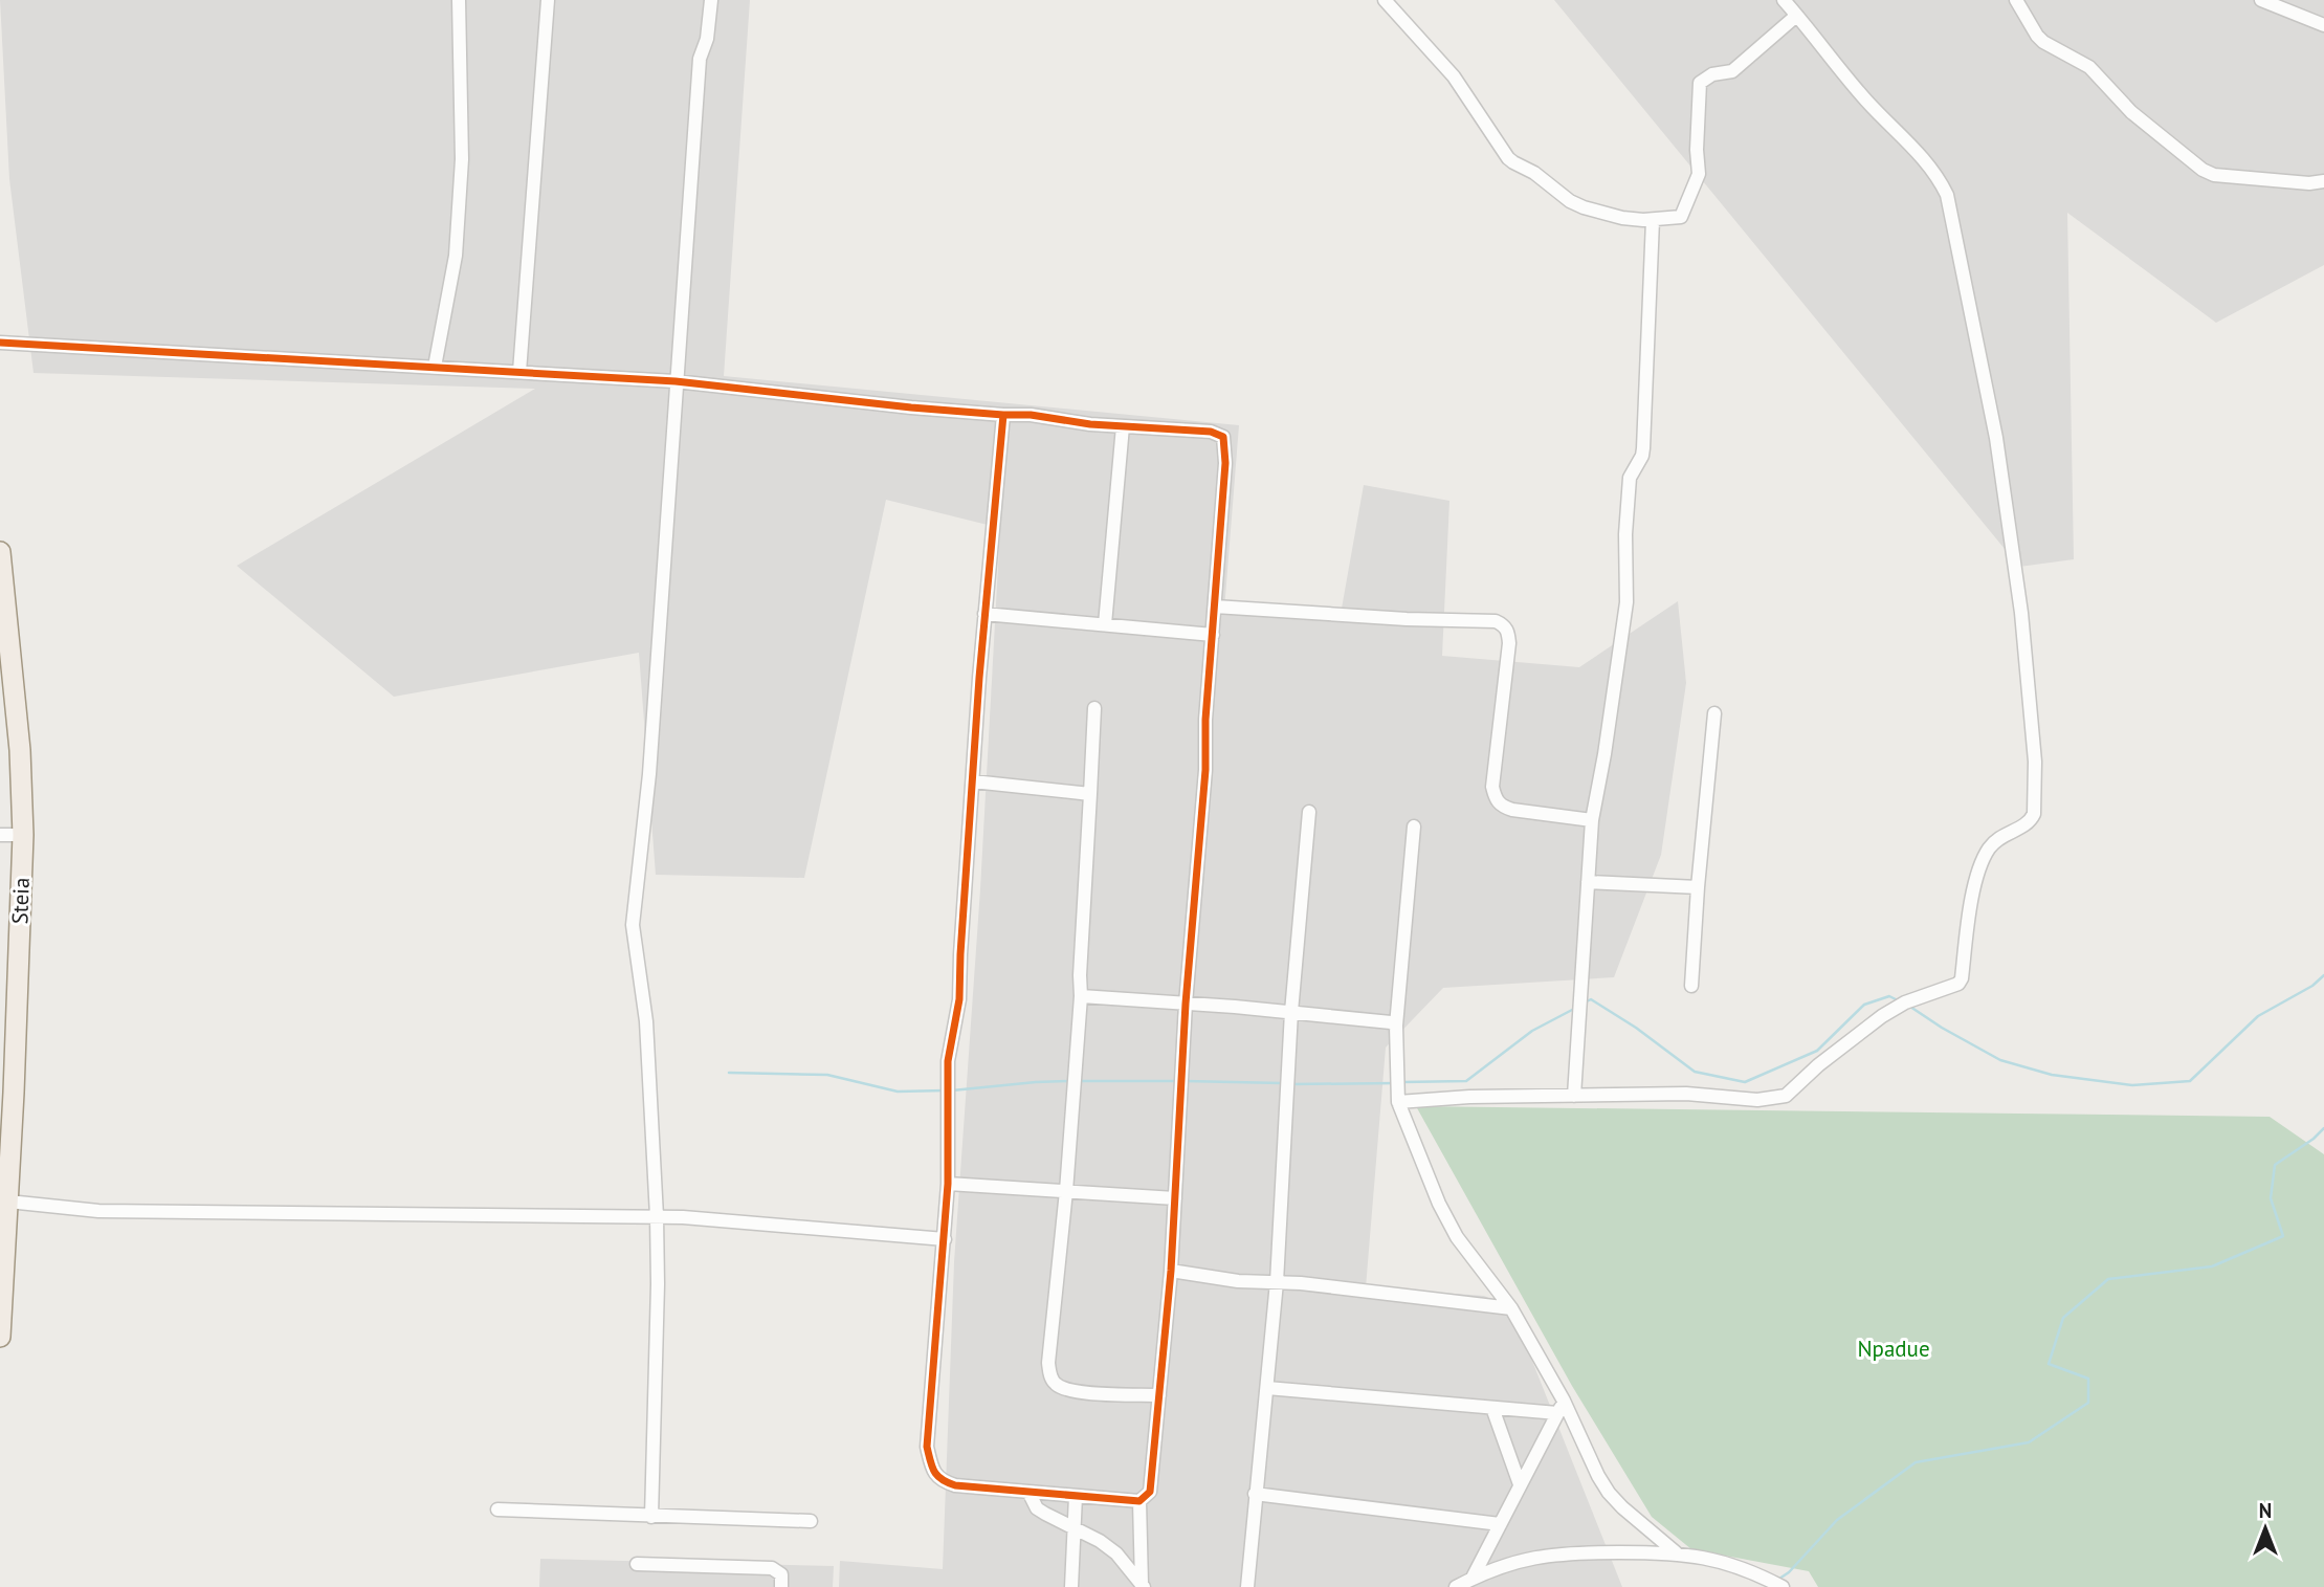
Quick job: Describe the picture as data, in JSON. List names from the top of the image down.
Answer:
{
  "streets": {
    "main road": ["Steia"]
  },
  "parks": ["Npadue"],
  "north": "top"
}
